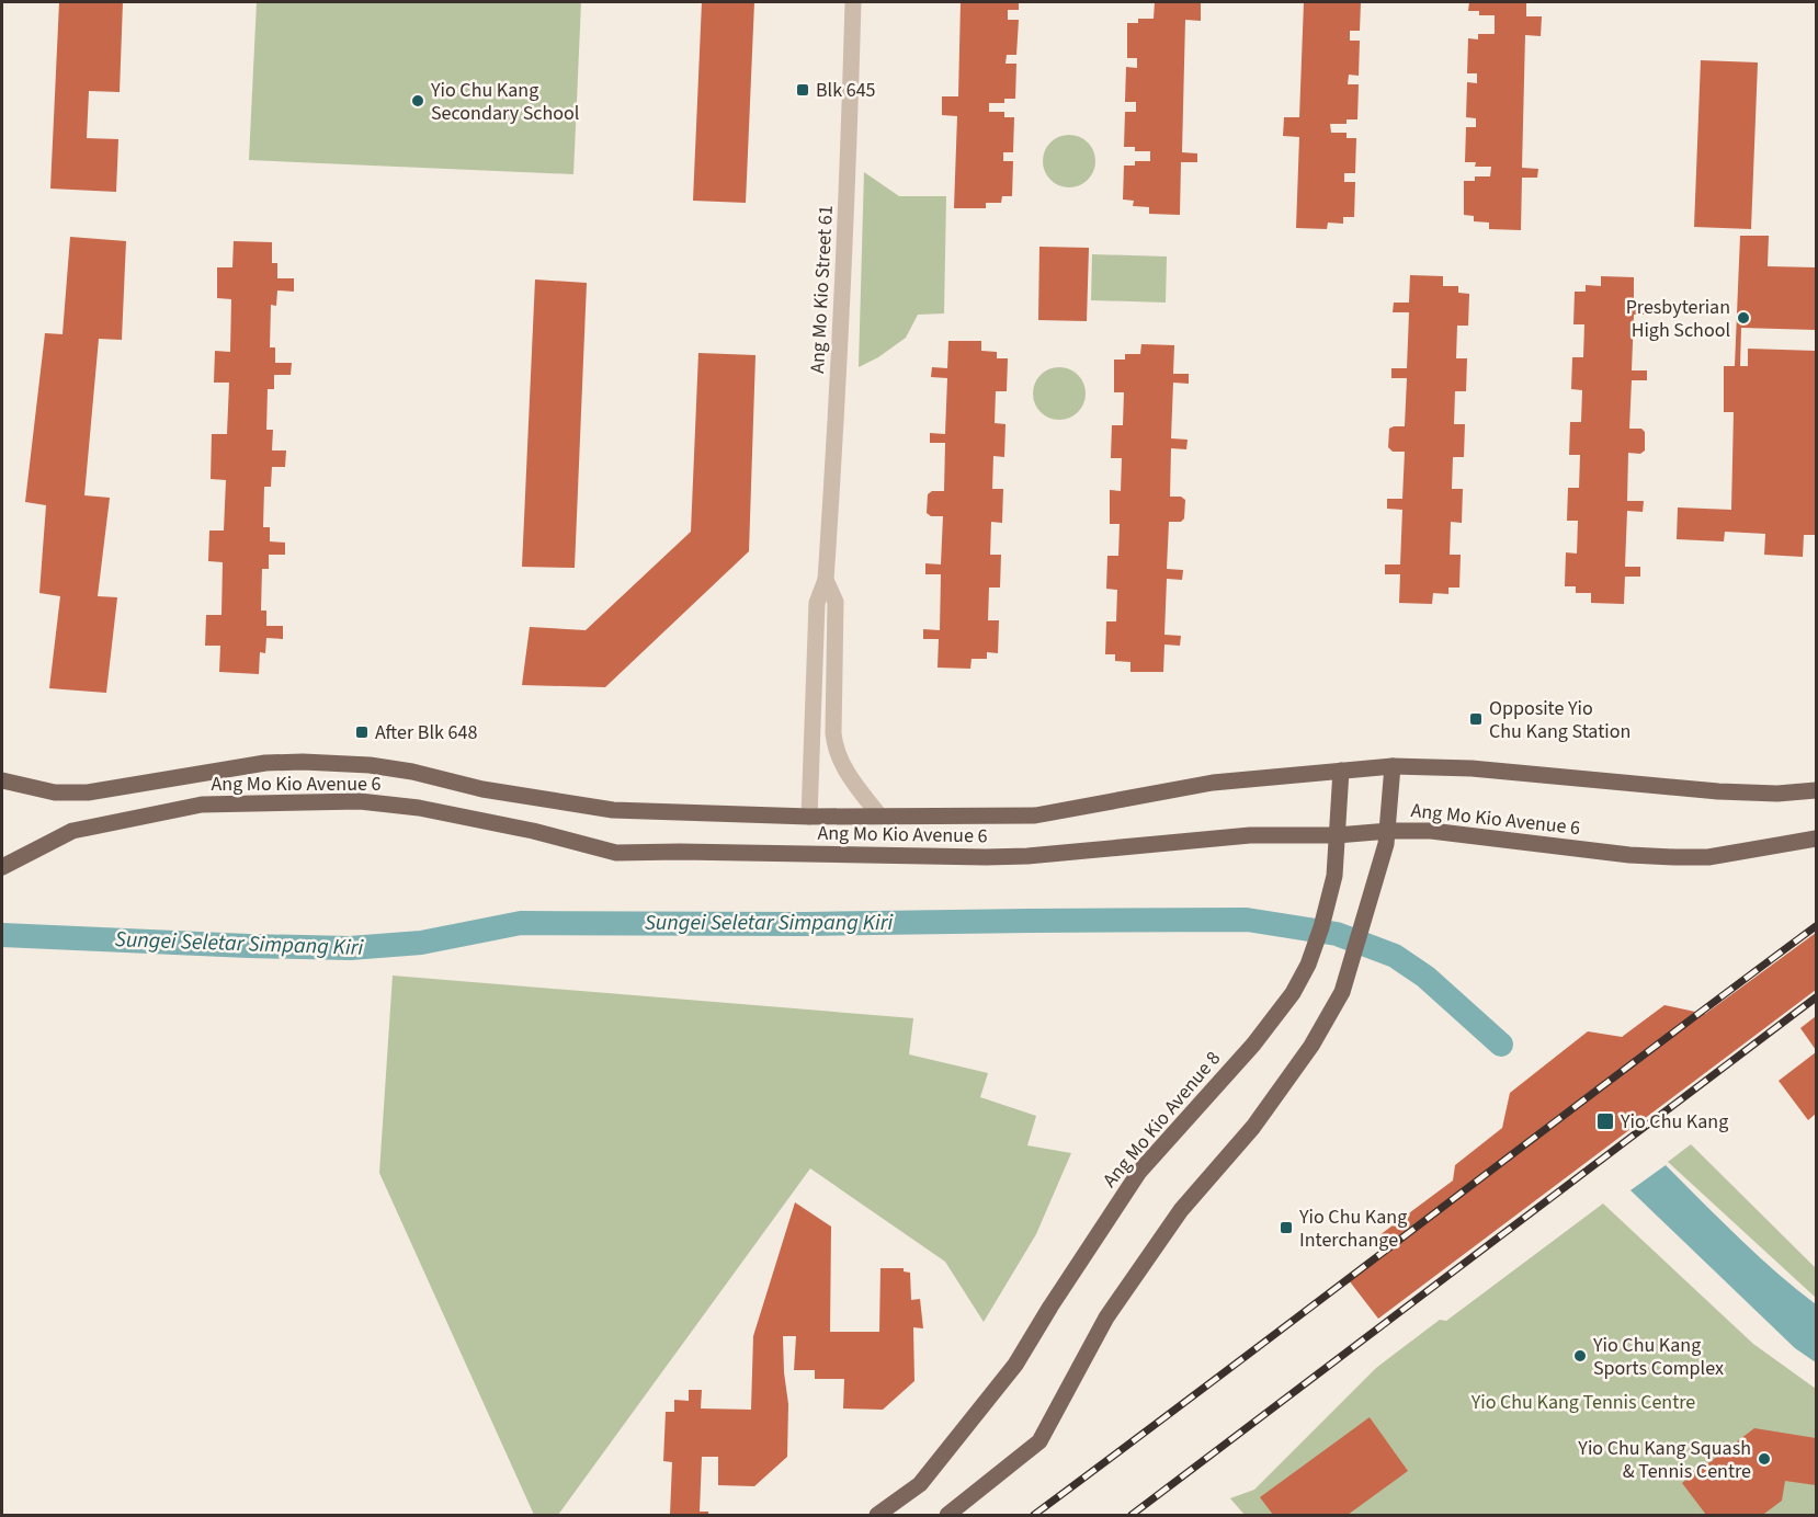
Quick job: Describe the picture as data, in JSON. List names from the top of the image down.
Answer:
{
  "streets": {
    "main road": ["Ang Mo Kio Avenue 6", "Ang Mo Kio Avenue 8"],
    "street": ["Ang Mo Kio Street 61"]
  },
  "crossings": [
    ["Ang Mo Kio Street 61", "Ang Mo Kio Avenue 6"],
    ["Ang Mo Kio Avenue 6", "Ang Mo Kio Avenue 8"]
  ],
  "water": ["Sungei Seletar Simpang Kiri"],
  "parks": ["Yio Chu Kang Tennis Centre"],
  "places": {
    "transit": [
      "Blk 645",
      "Opposite Yio Chu Kang Station",
      "After Blk 648",
      "Yio Chu Kang",
      "Yio Chu Kang Interchange"
    ],
    "other": [
      "Yio Chu Kang Secondary School",
      "Presbyterian High School",
      "Yio Chu Kang Sports Complex",
      "Yio Chu Kang Squash & Tennis Centre"
    ]
  }
}
